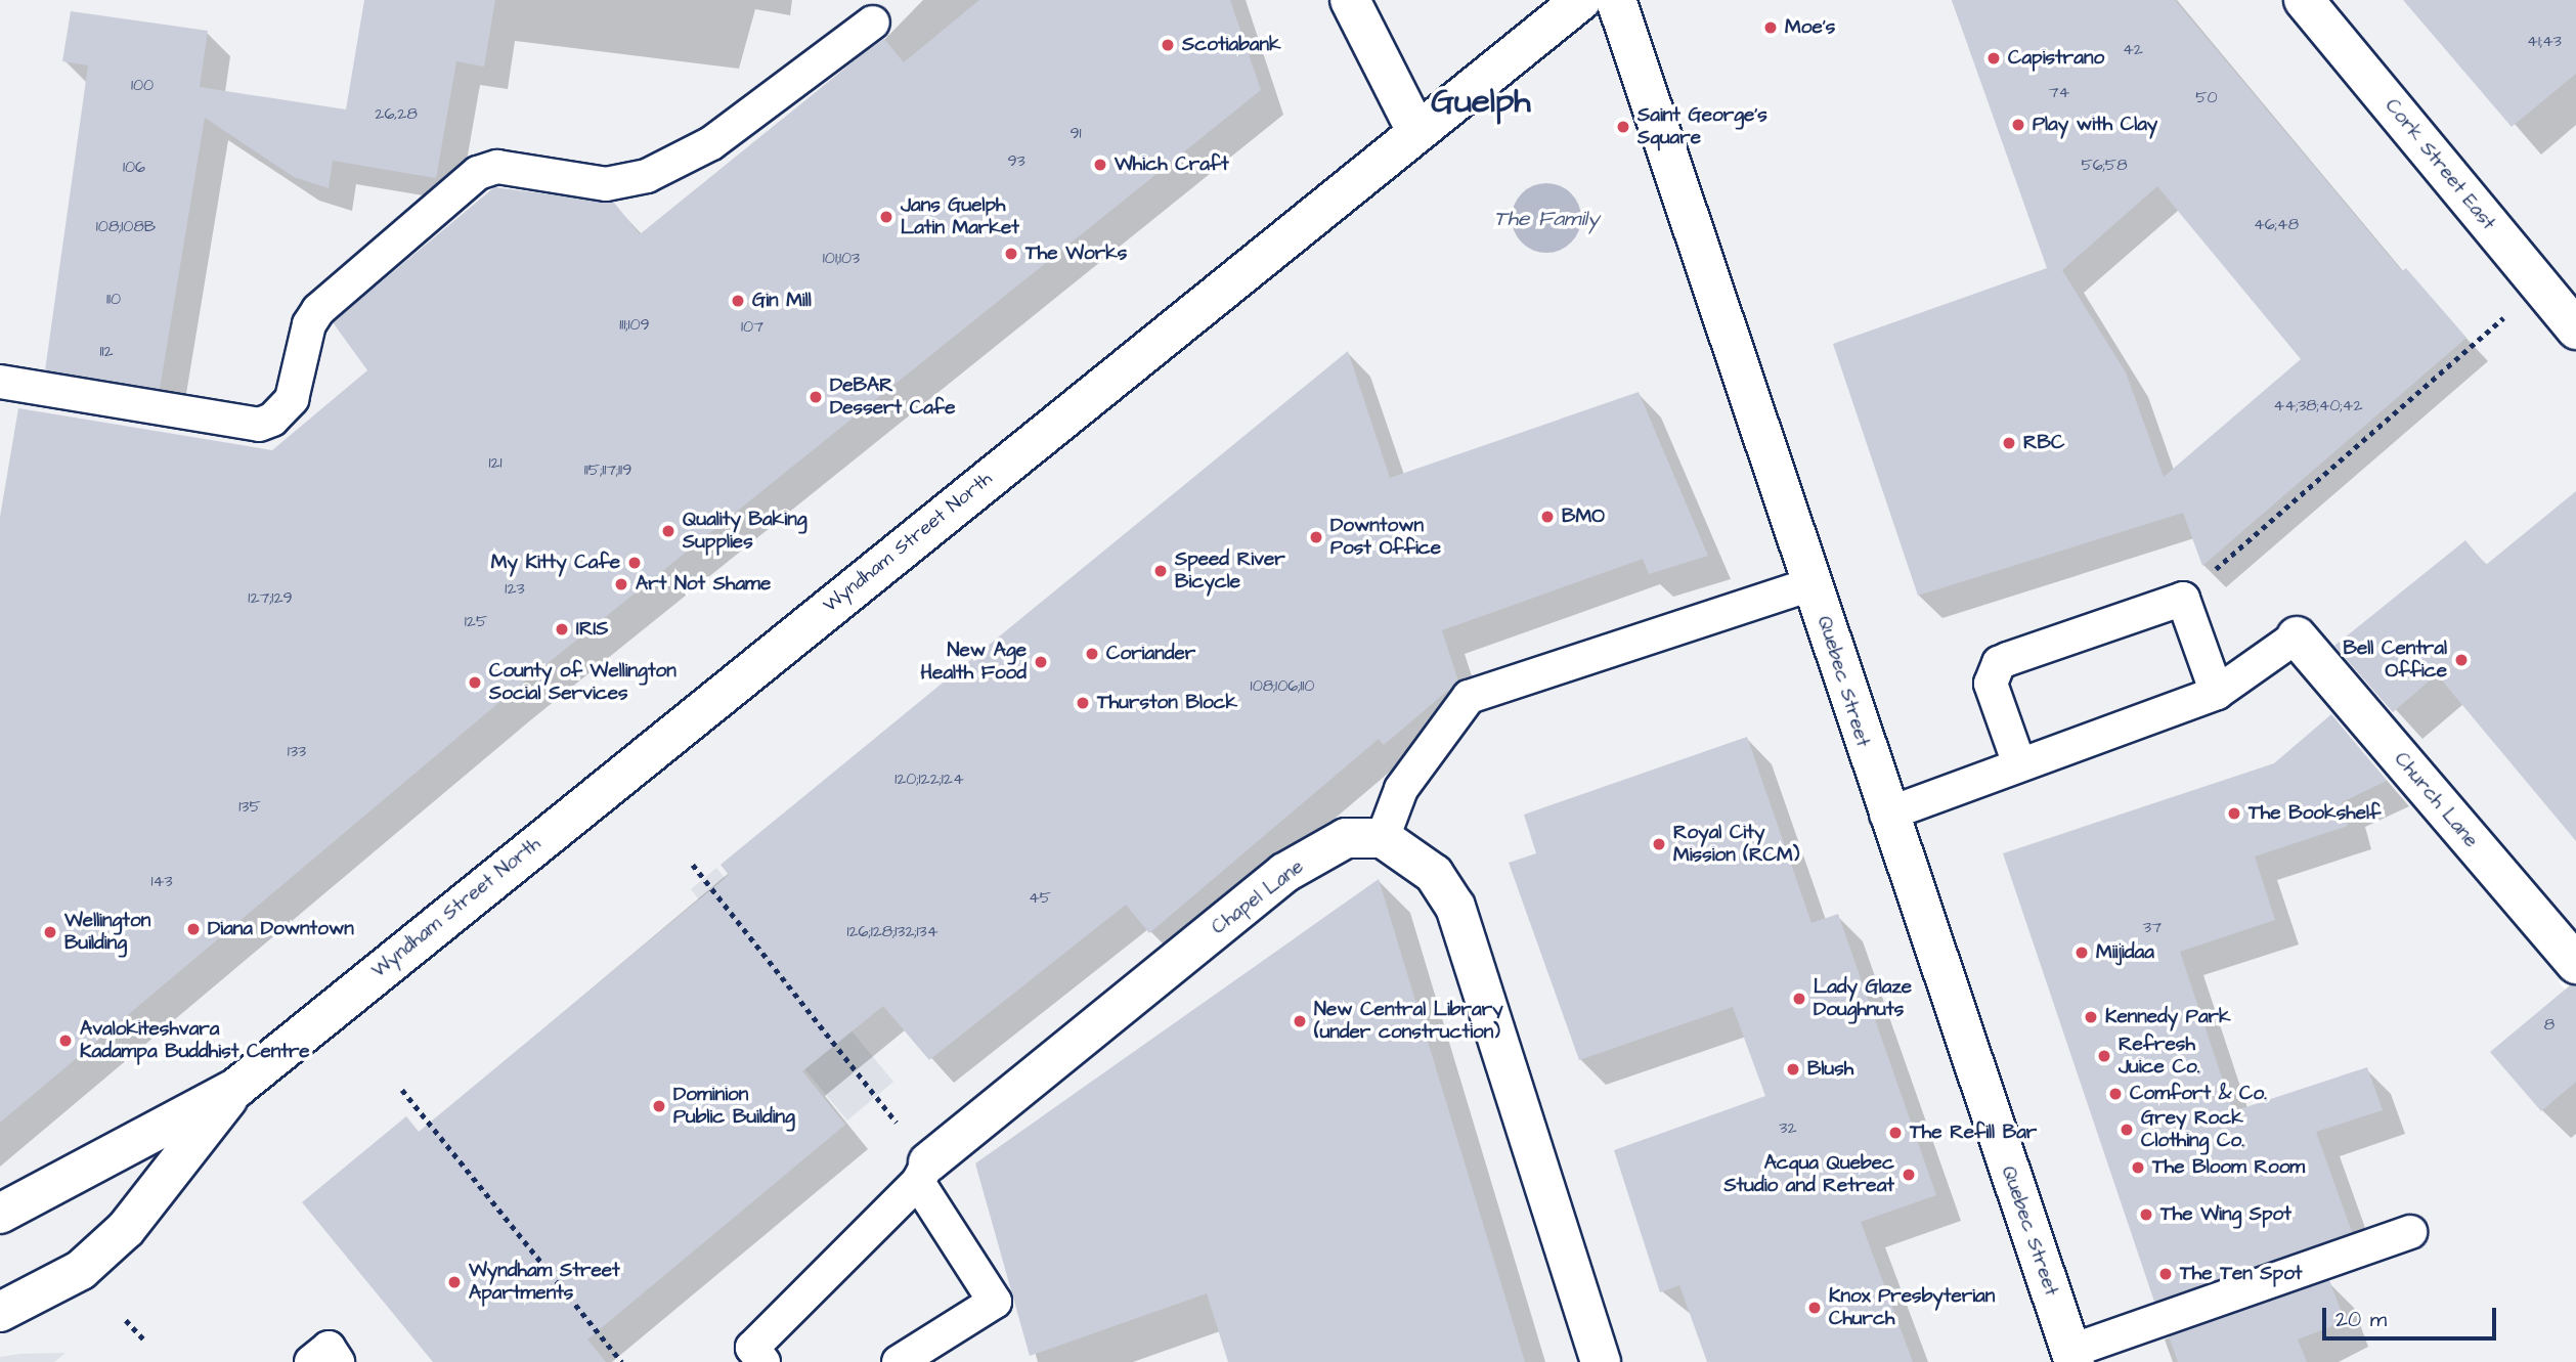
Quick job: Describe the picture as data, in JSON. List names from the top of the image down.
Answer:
{
  "streets": {
    "street": [
      "Cork Street East",
      "Wyndham Street North",
      "Quebec Street",
      "Church Lane",
      "Chapel Lane"
    ]
  },
  "districts": ["Guelph"],
  "water": ["The Family"],
  "places": [
    "Moe's",
    "Scotiabank",
    "Capistrano",
    "Play with Clay",
    "Saint George's Square",
    "Which Craft",
    "Jans Guelph Latin Market",
    "The Works",
    "Gin Mill",
    "DeBAR Dessert Cafe",
    "RBC",
    "BMO",
    "Quality Baking Supplies",
    "Downtown Post Office",
    "My Kitty Cafe",
    "Speed River Bicycle",
    "Art Not Shame",
    "IRIS",
    "Coriander",
    "Bell Central Office",
    "New Age Health Food",
    "County of Wellington Social Services",
    "Thurston Block",
    "The Bookshelf",
    "Royal City Mission (RCM)",
    "Diana Downtown",
    "Wellington Building",
    "Miijidaa",
    "Lady Glaze Doughnuts",
    "Kennedy Park",
    "New Central Library (under construction)",
    "Avalokiteshvara Kadampa Buddhist Centre",
    "Refresh Juice Co.",
    "Blush",
    "Comfort & Co.",
    "Dominion Public Building",
    "Grey Rock Clothing Co.",
    "The Refill Bar",
    "The Bloom Room",
    "Acqua Quebec Studio and Retreat",
    "The Wing Spot",
    "The Ten Spot",
    "Wyndham Street Apartments",
    "Knox Presbyterian Church"
  ],
  "house_numbers": [
    "41;43",
    "42",
    "100",
    "74",
    "50",
    "26,28",
    "91",
    "93",
    "56;58",
    "106",
    "46;48",
    "108;108B",
    "101;103",
    "110",
    "111;109",
    "107",
    "112",
    "44;38;40;42",
    "121",
    "115;117;119",
    "123",
    "127;129",
    "125",
    "108;106;110",
    "133",
    "120;122;124",
    "135",
    "143",
    "45",
    "37",
    "126;128;132;134",
    "8",
    "32"
  ],
  "scale_bar": "20 m"
}
